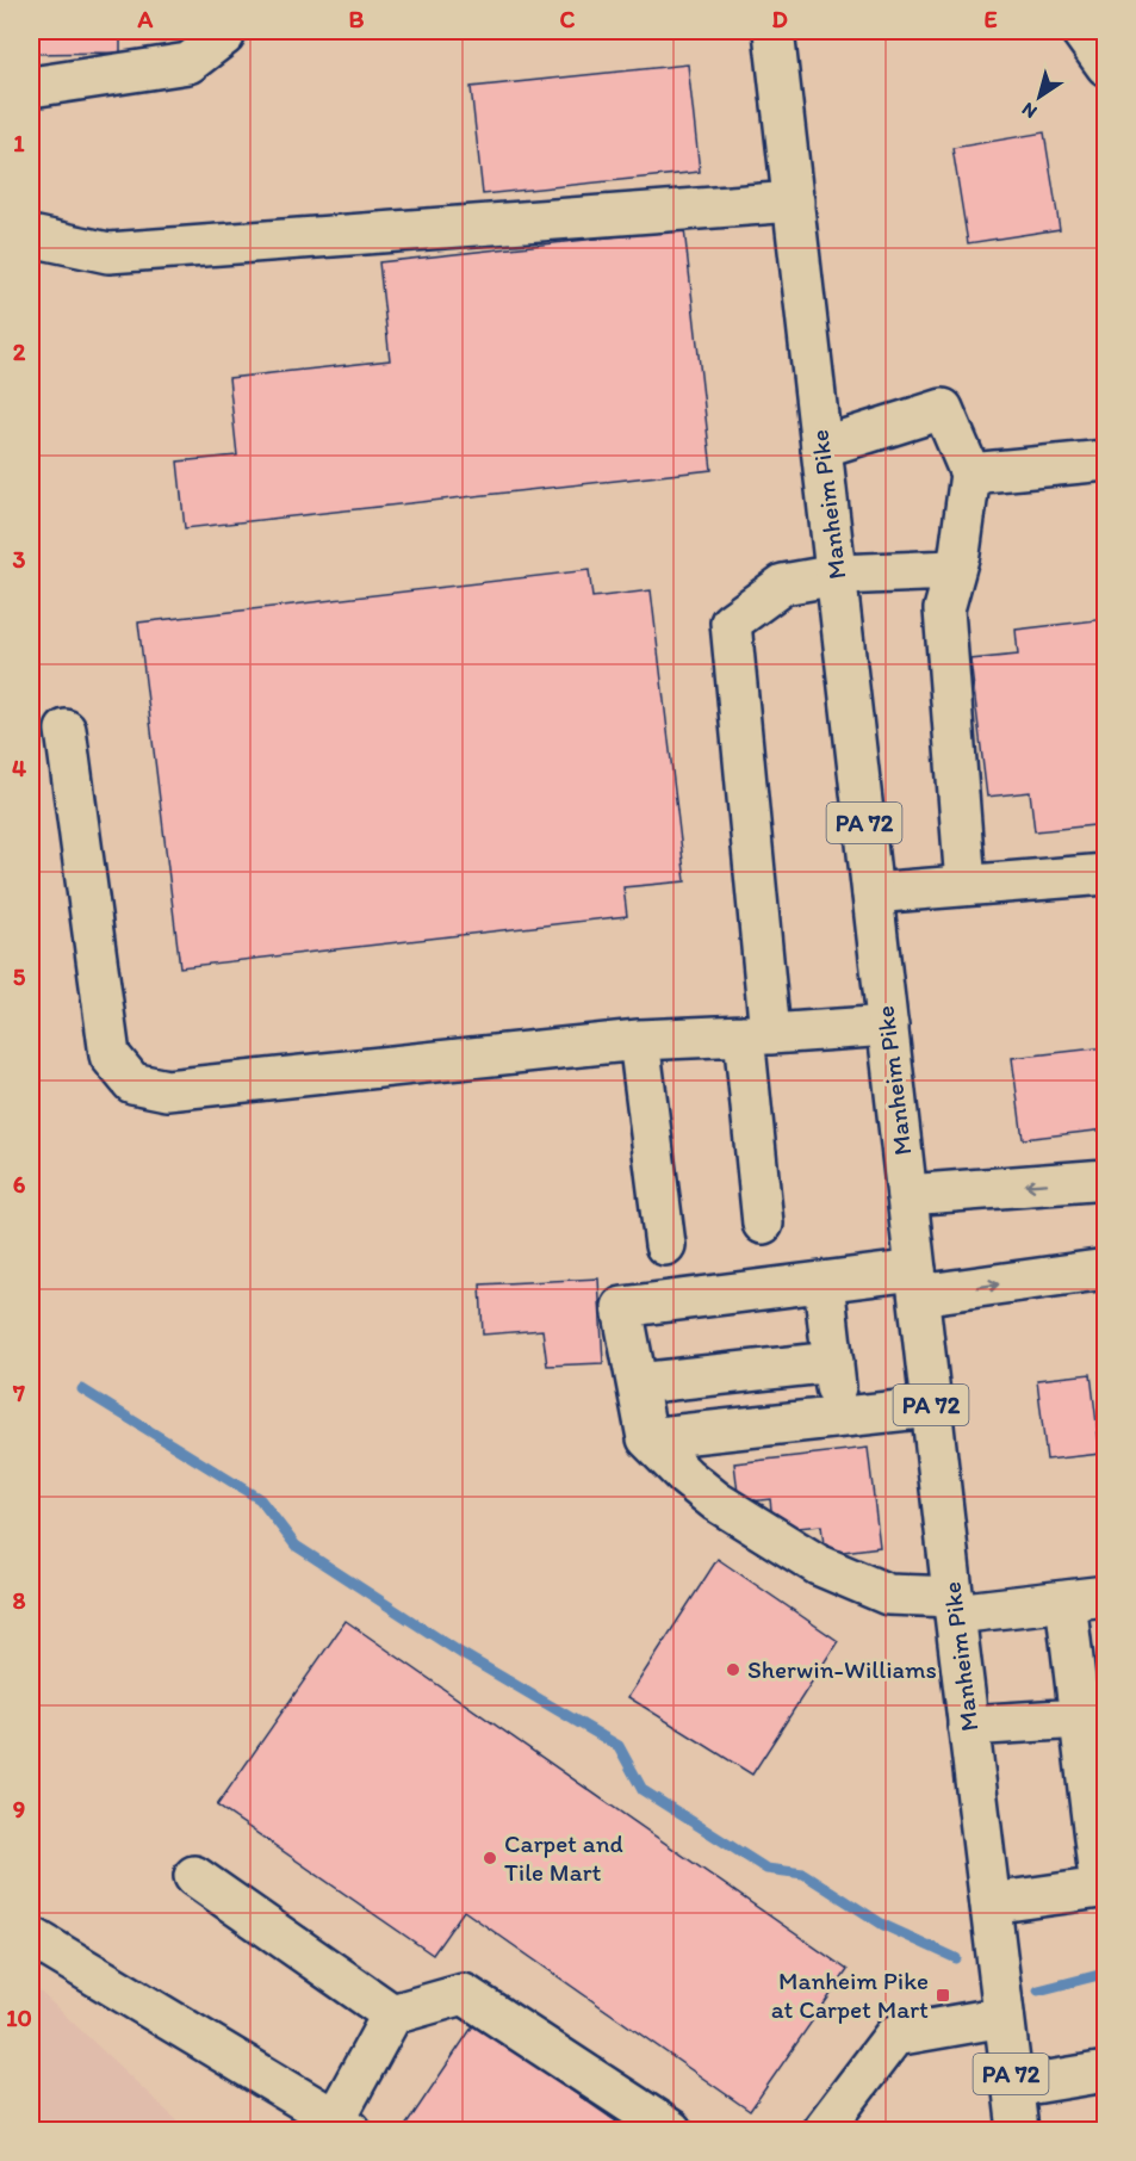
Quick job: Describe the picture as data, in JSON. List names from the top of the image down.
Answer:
{
  "streets": {
    "main road": ["Manheim Pike", "PA 72"]
  },
  "places": {
    "other": ["Sherwin-Williams", "Carpet and Tile Mart"],
    "transit": ["Manheim Pike at Carpet Mart"]
  },
  "north": "bottom left",
  "grid": {
    "columns": [
      "A",
      "B",
      "C",
      "D",
      "E"
    ],
    "rows": [
      "1",
      "2",
      "3",
      "4",
      "5",
      "6",
      "7",
      "8",
      "9",
      "10"
    ]
  }
}
